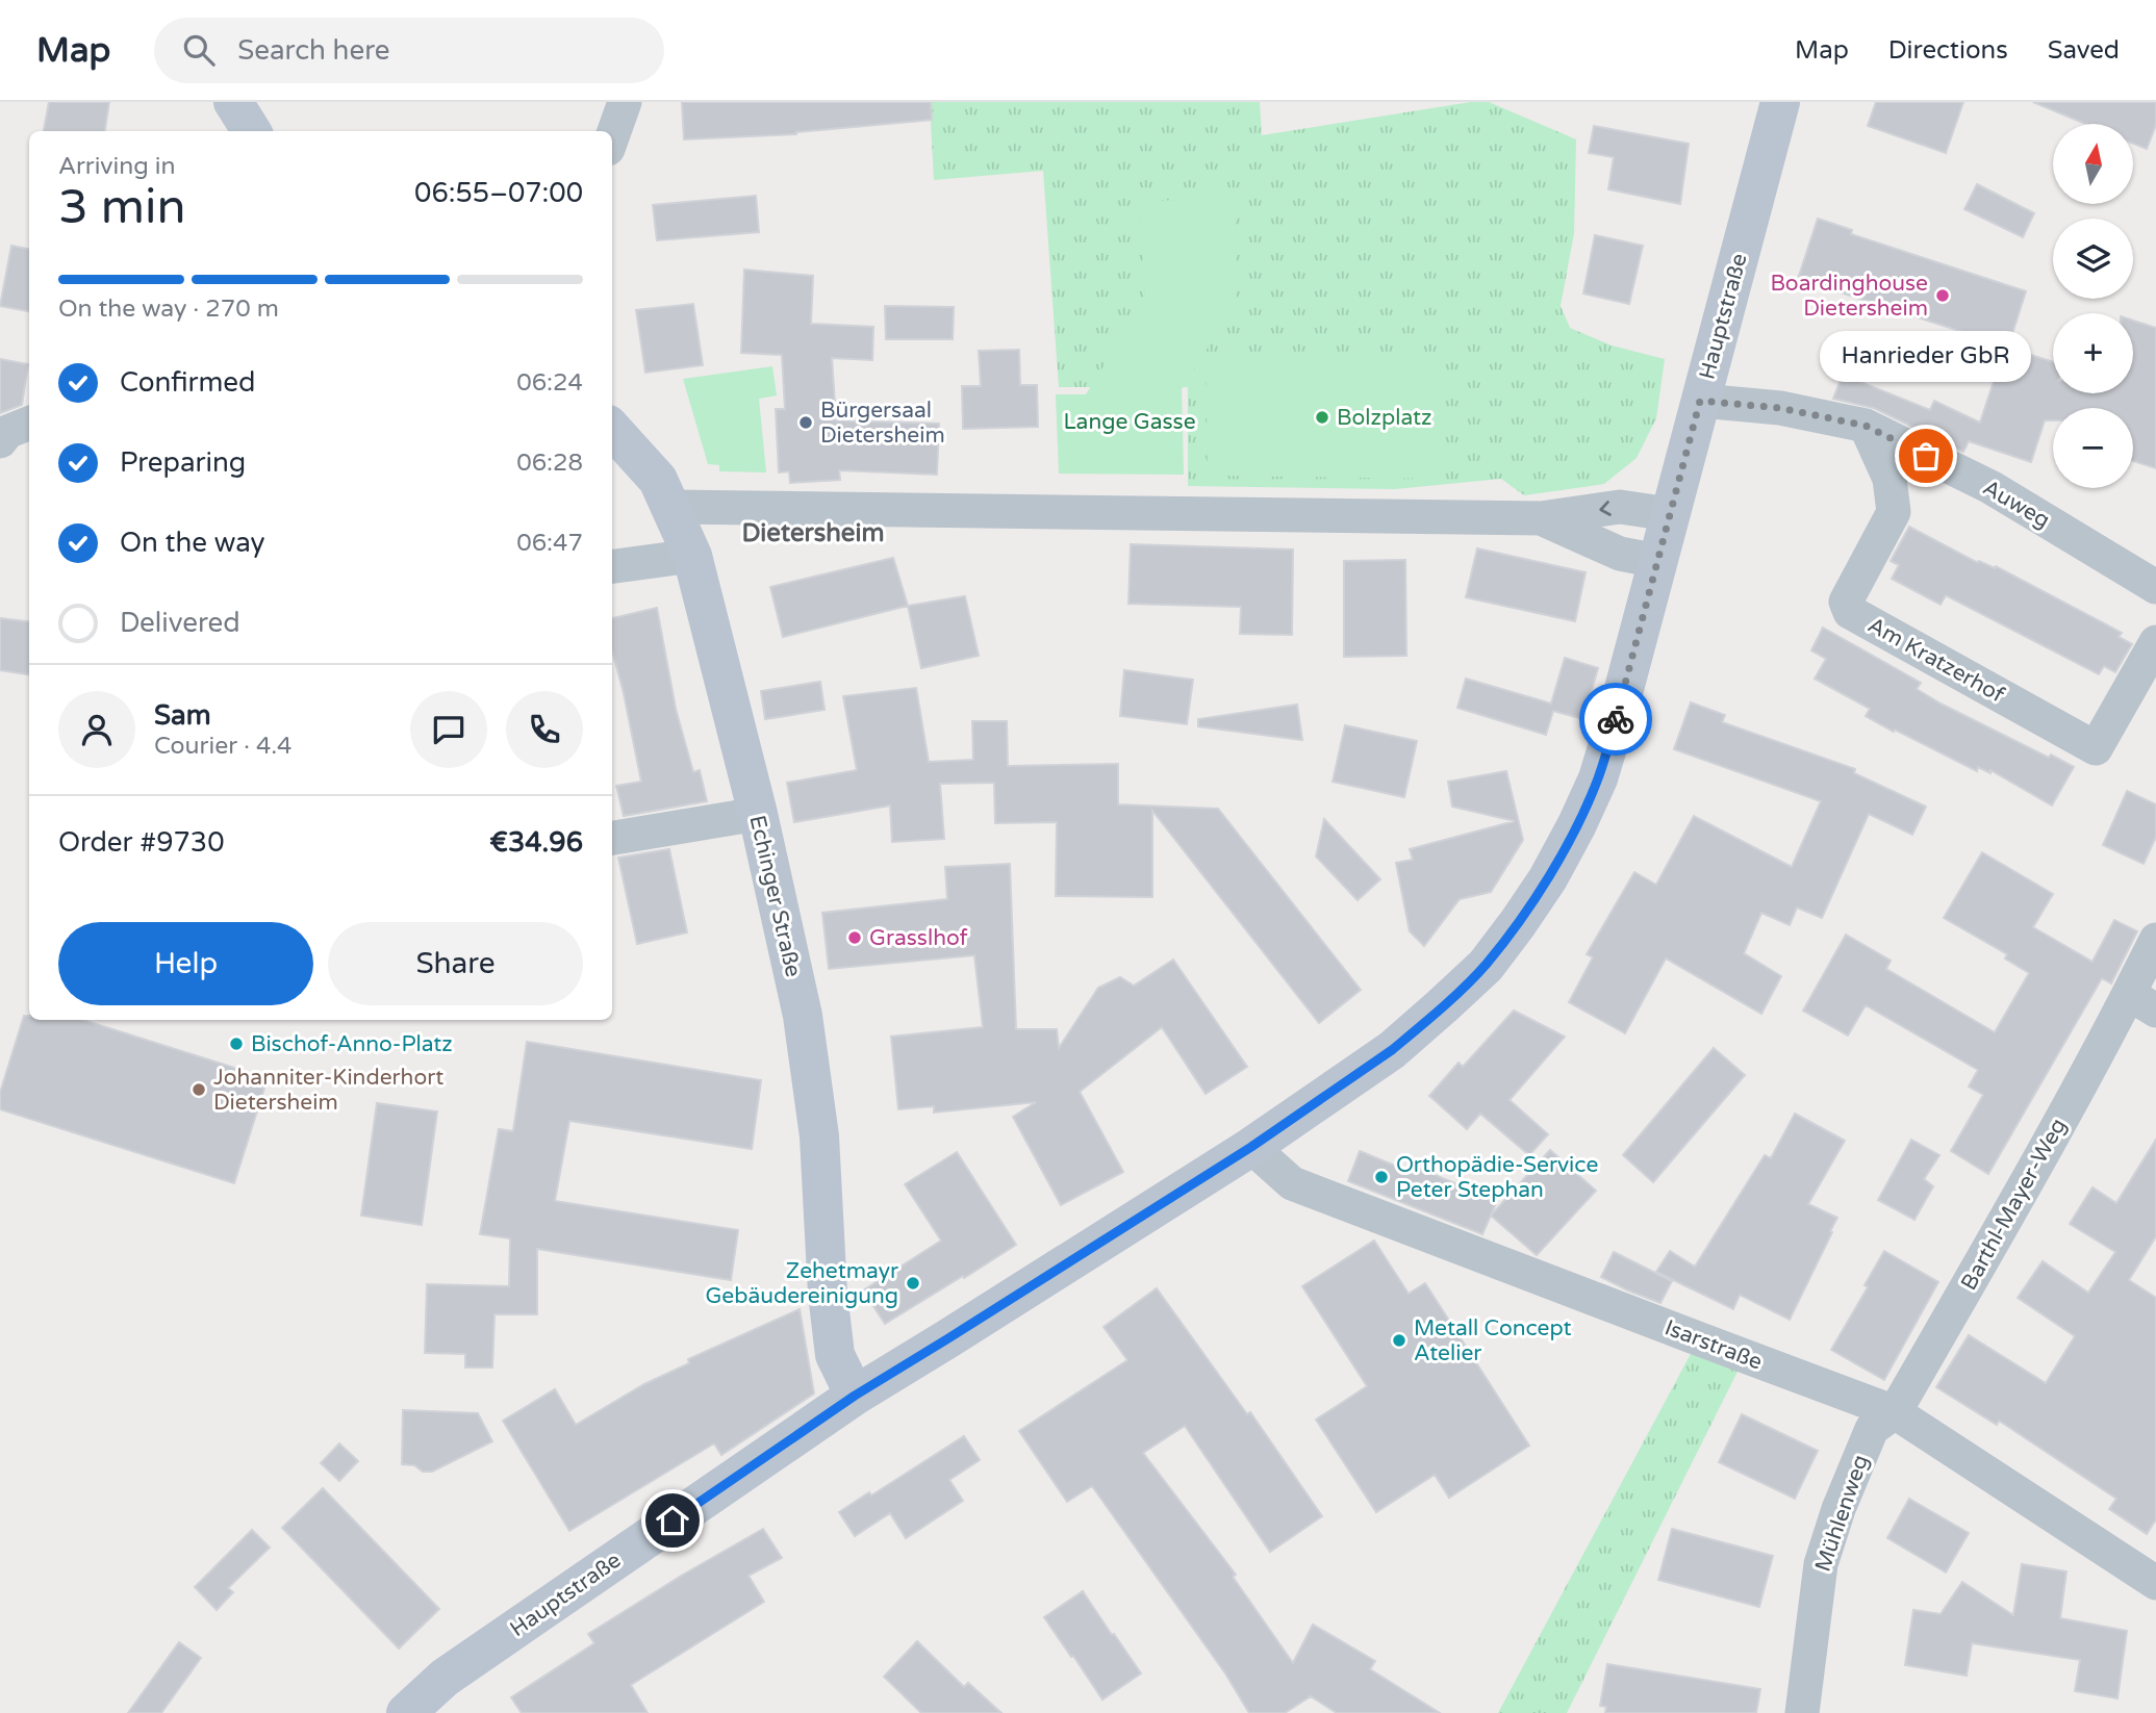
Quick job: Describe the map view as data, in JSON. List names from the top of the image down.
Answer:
{
  "streets": {
    "main road": ["Hauptstraße", "Echinger Straße"],
    "street": [
      "Auweg",
      "Am Kratzerhof",
      "Barthl-Mayer-Weg",
      "Isarstraße",
      "Mühlenweg"
    ]
  },
  "crossings": [
    ["Hauptstraße", "Auweg"],
    ["Hauptstraße", "Echinger Straße"],
    ["Hauptstraße", "Isarstraße"],
    ["Auweg", "Am Kratzerhof"],
    ["Barthl-Mayer-Weg", "Isarstraße"],
    ["Barthl-Mayer-Weg", "Mühlenweg"],
    ["Isarstraße", "Mühlenweg"]
  ],
  "districts": ["Dietersheim"],
  "parks": ["Lange Gasse"],
  "places": [
    "Boardinghouse Dietersheim",
    "Bolzplatz",
    "Bürgersaal Dietersheim",
    "Hanrieder GbR",
    "Grasslhof",
    "Bischof-Anno-Platz",
    "Johanniter-Kinderhort Dietersheim",
    "Orthopädie-Service Peter Stephan",
    "Zehetmayr Gebäudereinigung",
    "Metall Concept Atelier"
  ],
  "north": "top",
  "page": {
    "header": "Map",
    "search": "Search here",
    "nav": ["Map", "Directions", "Saved"],
    "map_buttons": ["+", "−"],
    "heading": ["3 min", "Arriving in", "06:55–07:00"],
    "panel": [
      "Sam",
      "Courier · 4.4",
      "Order #9730",
      "€34.96"
    ],
    "bar": "On the way · 270 m",
    "bubble": "Hanrieder GbR",
    "list": [
      ["Confirmed", "06:24"],
      ["Preparing", "06:28"],
      ["On the way", "06:47"],
      "Delivered"
    ],
    "buttons": ["Help", "Share"]
  }
}
